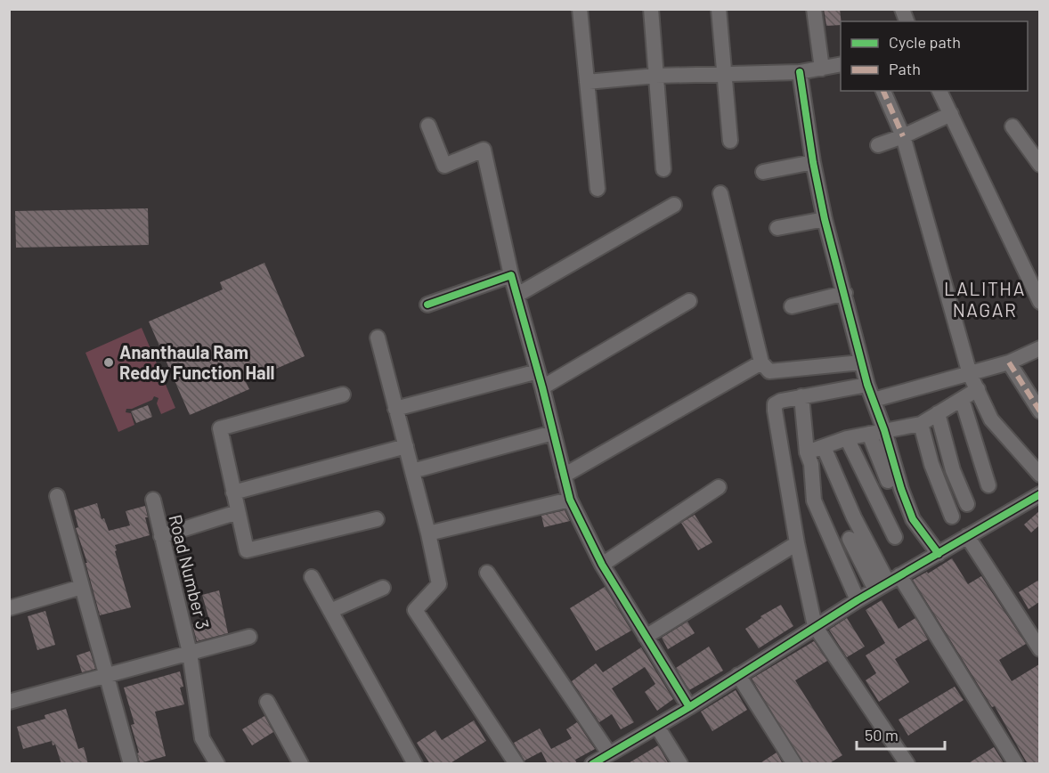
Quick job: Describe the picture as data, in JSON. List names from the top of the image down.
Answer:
{
  "streets": {
    "street": ["Road Number 3"]
  },
  "districts": ["LALITHA NAGAR"],
  "places": ["Ananthaula Ram Reddy Function Hall"],
  "legend": ["Cycle path", "Path"],
  "scale_bar": "50 m"
}
